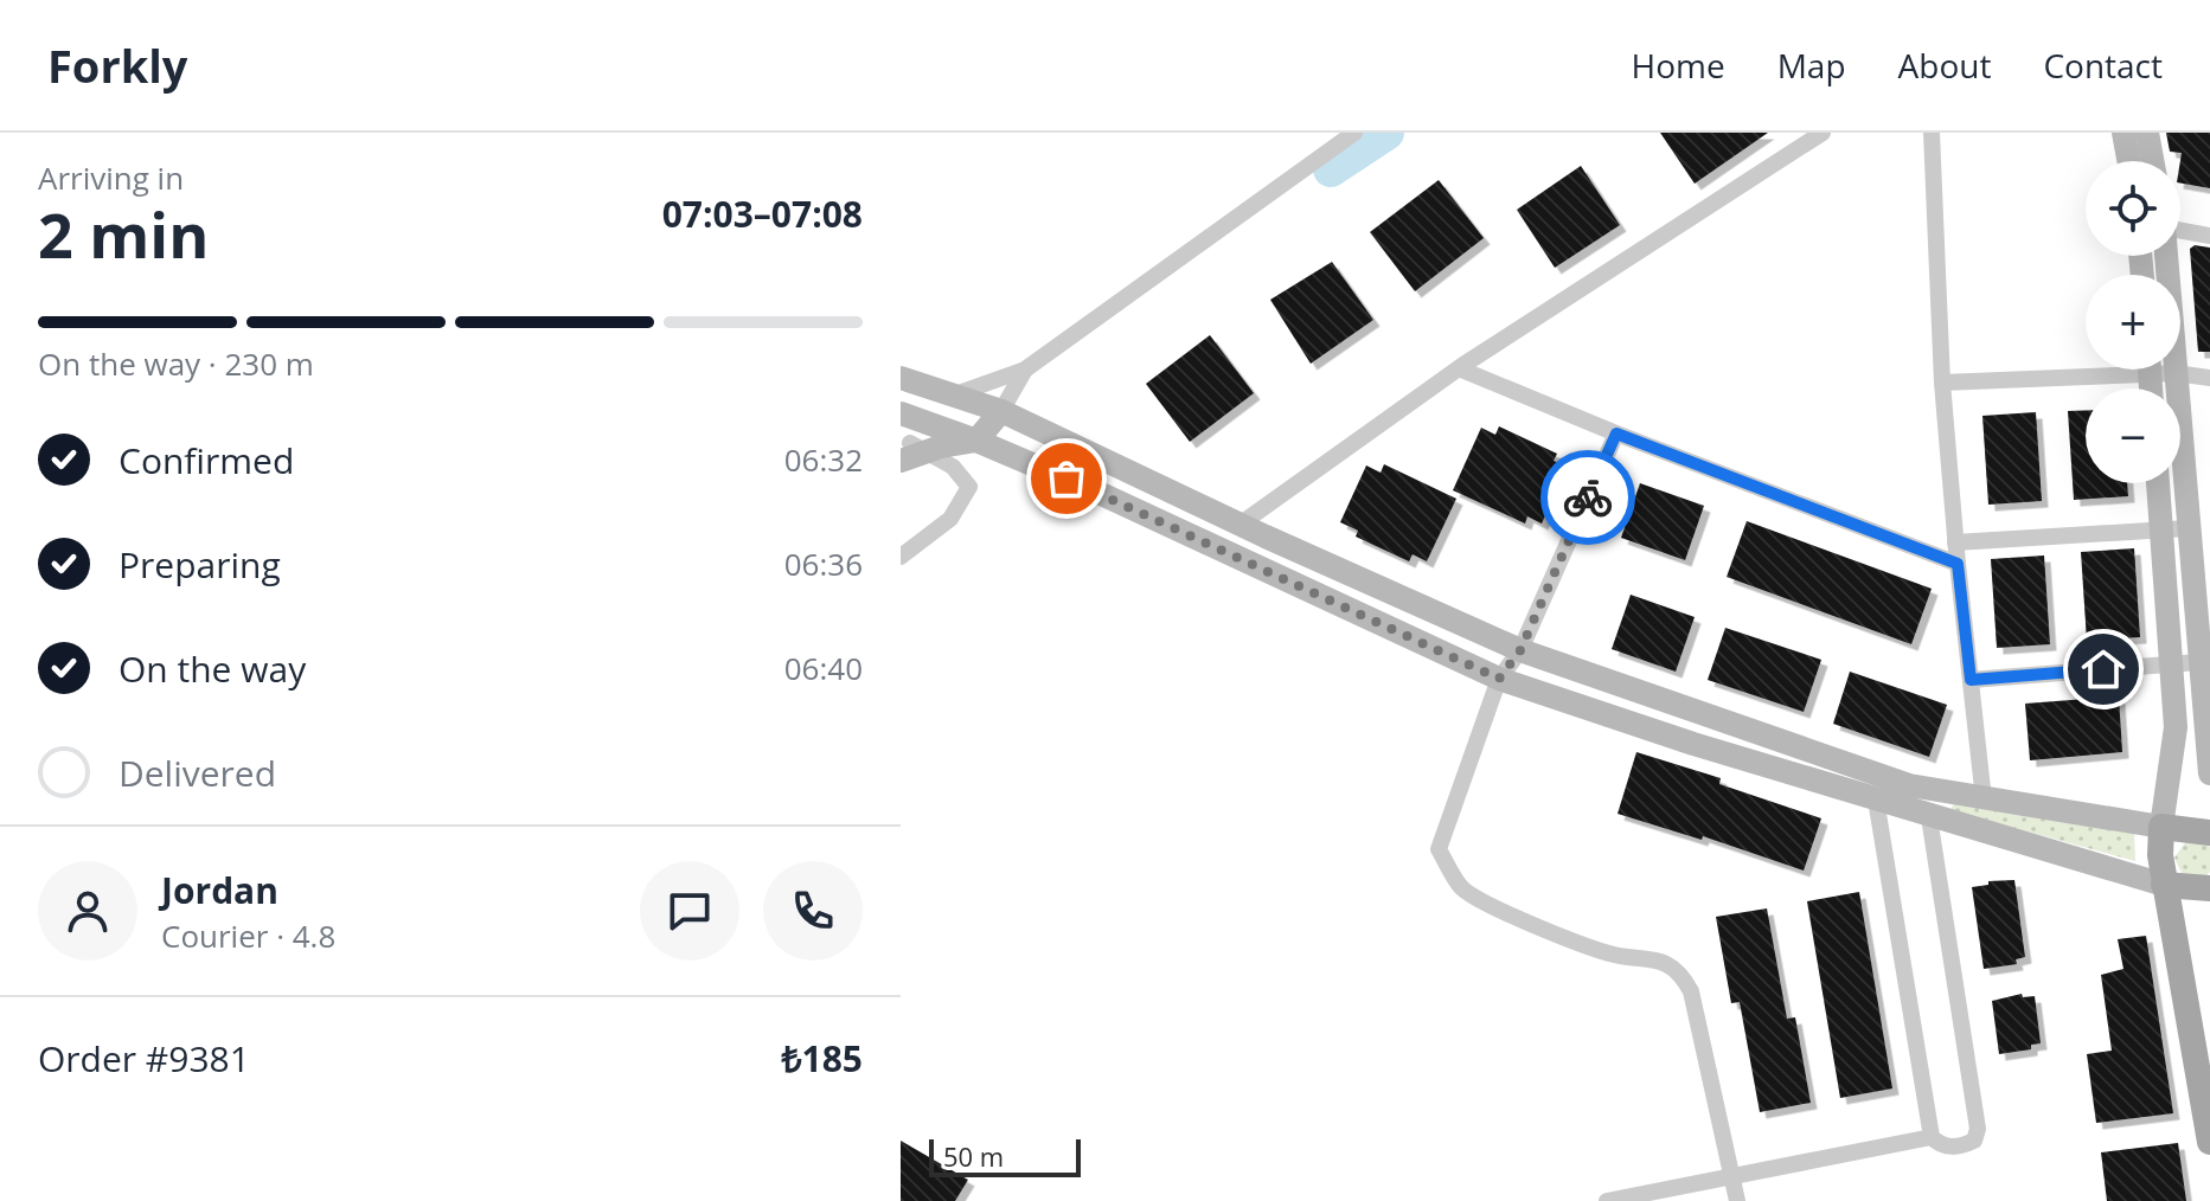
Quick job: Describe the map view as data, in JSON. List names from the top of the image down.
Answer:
{
  "scale_bar": "50 m",
  "page": {
    "header": "Forkly",
    "nav": [
      "Home",
      "Map",
      "About",
      "Contact"
    ],
    "heading": ["2 min", "Arriving in", "07:03–07:08"],
    "panel": [
      "Jordan",
      "Courier · 4.8",
      "Order #9381",
      "₺185"
    ],
    "map_buttons": ["+", "−"],
    "bar": "On the way · 230 m",
    "list": [
      ["Confirmed", "06:32"],
      ["Preparing", "06:36"],
      ["On the way", "06:40"],
      "Delivered"
    ],
    "scale": "50 m"
  }
}
